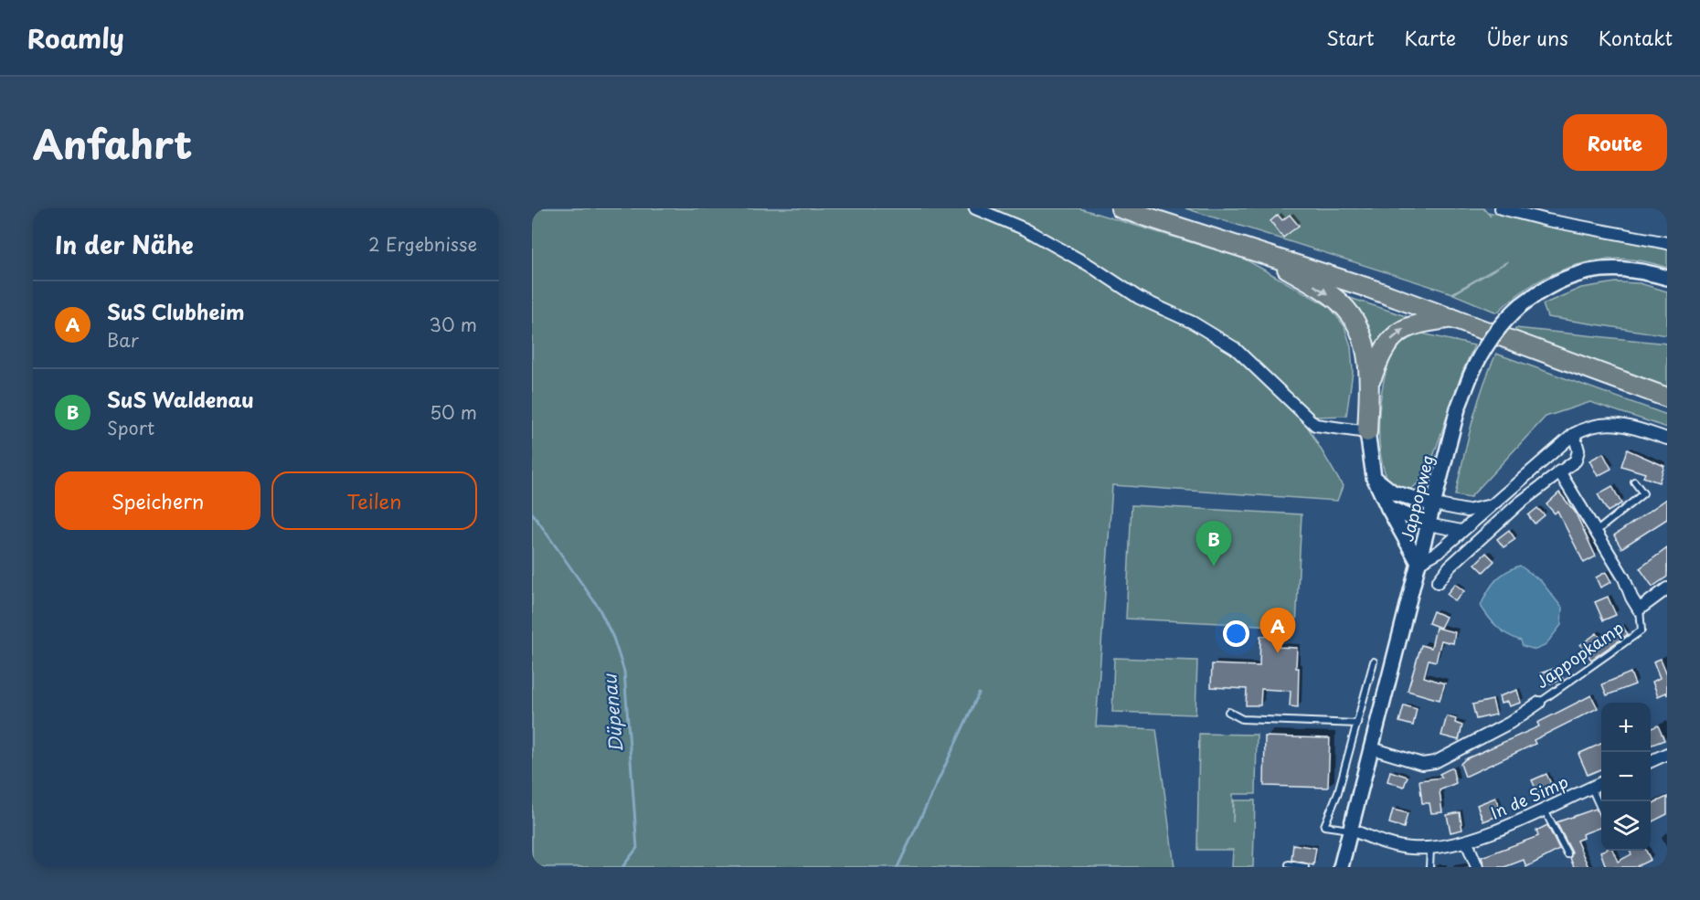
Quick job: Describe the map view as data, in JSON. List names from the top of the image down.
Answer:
{
  "streets": {
    "street": ["Jappopweg", "Jappopkamp", "In de Simp"]
  },
  "crossings": [
    ["Jappopweg", "Jappopkamp"],
    ["Jappopweg", "In de Simp"]
  ],
  "water": ["Düpenau"],
  "page": {
    "header": "Roamly",
    "nav": [
      "Start",
      "Karte",
      "Über uns",
      "Kontakt"
    ],
    "title": "Anfahrt",
    "buttons": [
      "Route",
      ["Speichern", "Teilen"]
    ],
    "heading": ["In der Nähe", "2 Ergebnisse"],
    "list": [
      {
        "mark": "A",
        "name": "SuS Clubheim",
        "note": "Bar",
        "value": "30 m"
      },
      {
        "mark": "B",
        "name": "SuS Waldenau",
        "note": "Sport",
        "value": "50 m"
      }
    ],
    "pins": ["B", "A"],
    "map_buttons": ["+", "−"]
  }
}
